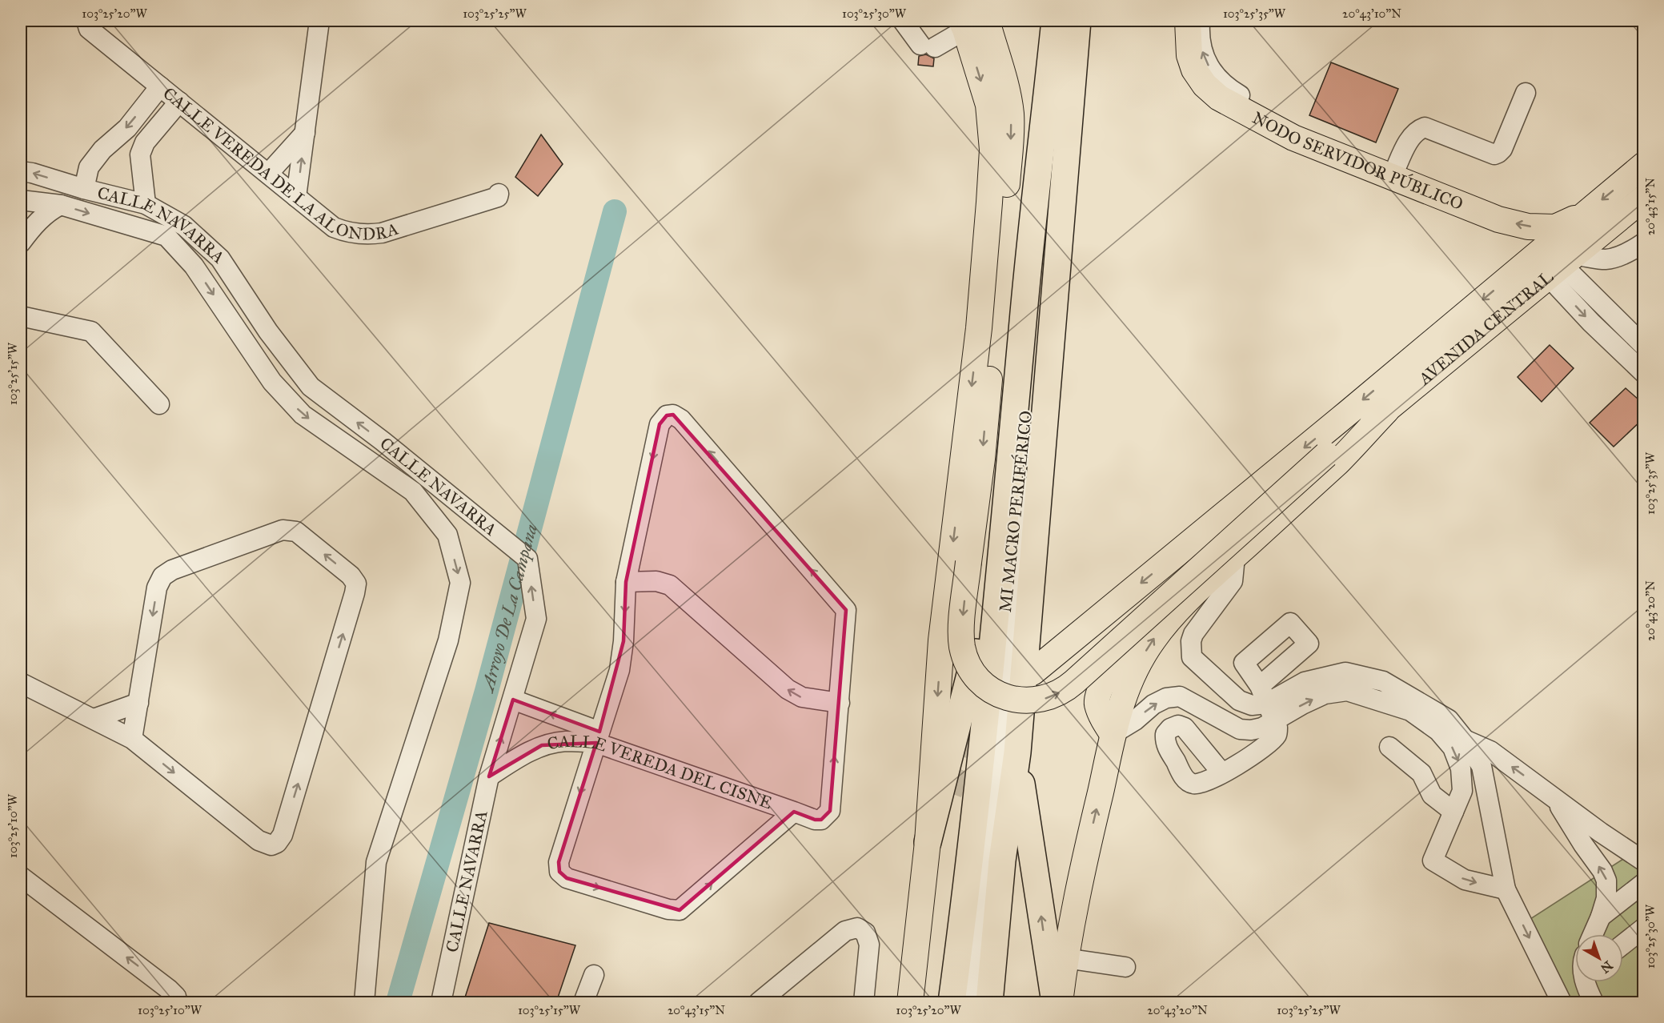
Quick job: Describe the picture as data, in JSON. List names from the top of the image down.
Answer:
{
  "streets": {
    "main road": ["NODO SERVIDOR PÚBLICO", "AVENIDA CENTRAL"],
    "street": [
      "CALLE VEREDA DE LA ALONDRA",
      "CALLE NAVARRA",
      "MI MACRO PERIFÉRICO",
      "CALLE VEREDA DEL CISNE"
    ]
  },
  "crossings": [
    ["NODO SERVIDOR PÚBLICO", "AVENIDA CENTRAL"],
    ["CALLE NAVARRA", "CALLE VEREDA DEL CISNE"]
  ],
  "one_way": ["NODO SERVIDOR PÚBLICO"],
  "water": ["Arroyo De La Campana"],
  "north": "bottom right",
  "coordinates": [
    "103°25'20\"W",
    "103°25'25\"W",
    "103°25'30\"W",
    "103°25'35\"W",
    "20°43'10\"N",
    "20°43'15\"N",
    "103°25'15\"W",
    "20°43'20\"N",
    "103°25'10\"W"
  ]
}
